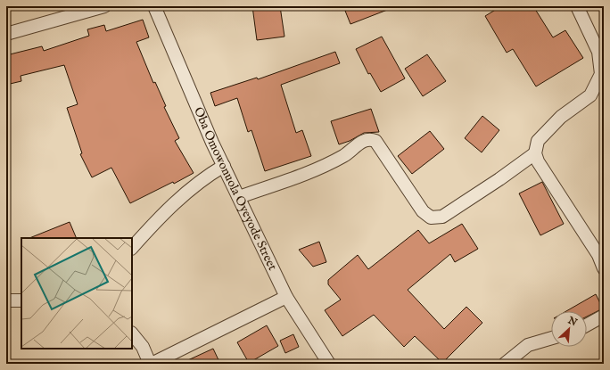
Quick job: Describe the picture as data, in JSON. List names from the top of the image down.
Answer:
{
  "streets": {
    "street": ["Oba Omowonuola Oyeyode Street"]
  },
  "north": "top right"
}
